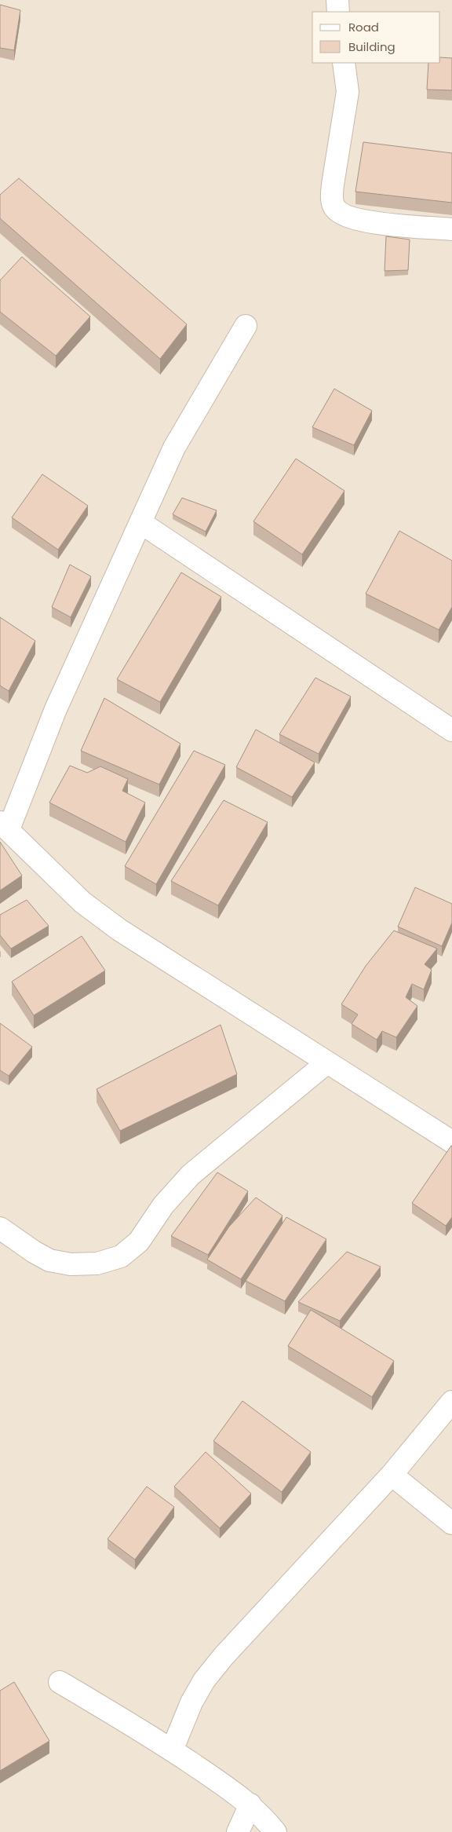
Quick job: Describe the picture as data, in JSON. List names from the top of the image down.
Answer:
{
  "legend": ["Road", "Building"]
}
